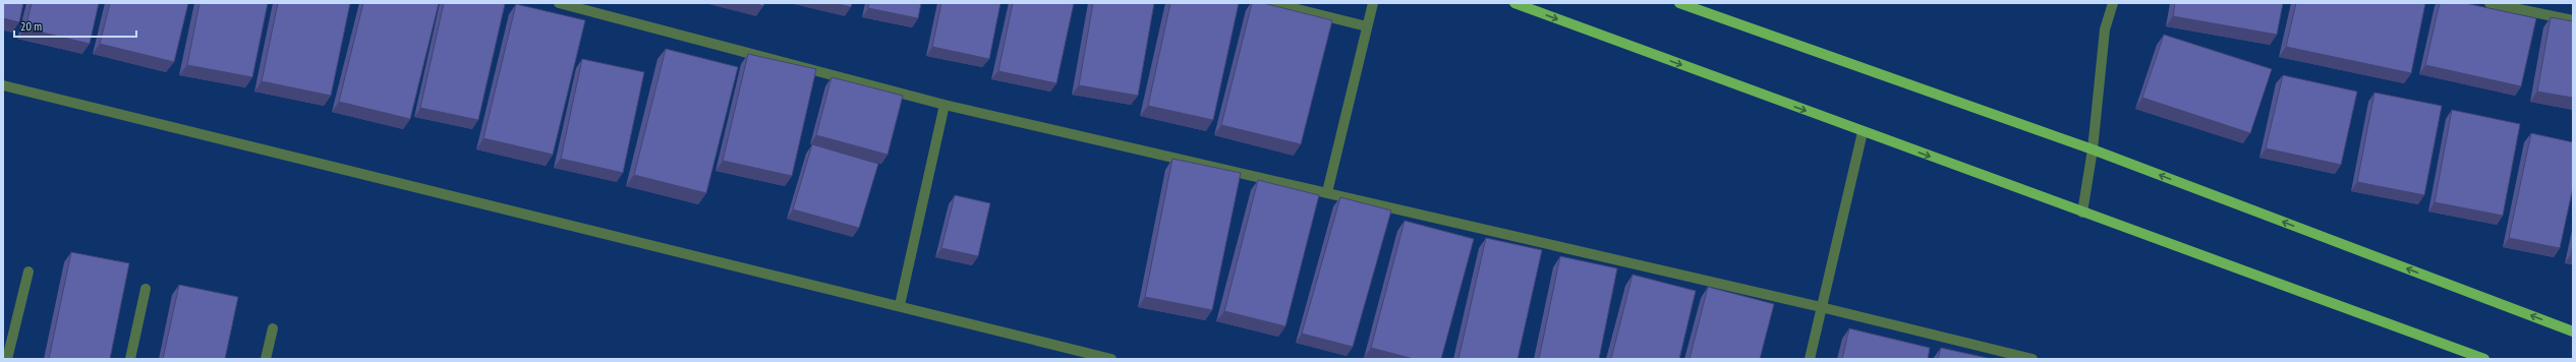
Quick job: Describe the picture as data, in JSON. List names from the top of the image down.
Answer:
{
  "scale_bar": "20 m"
}
